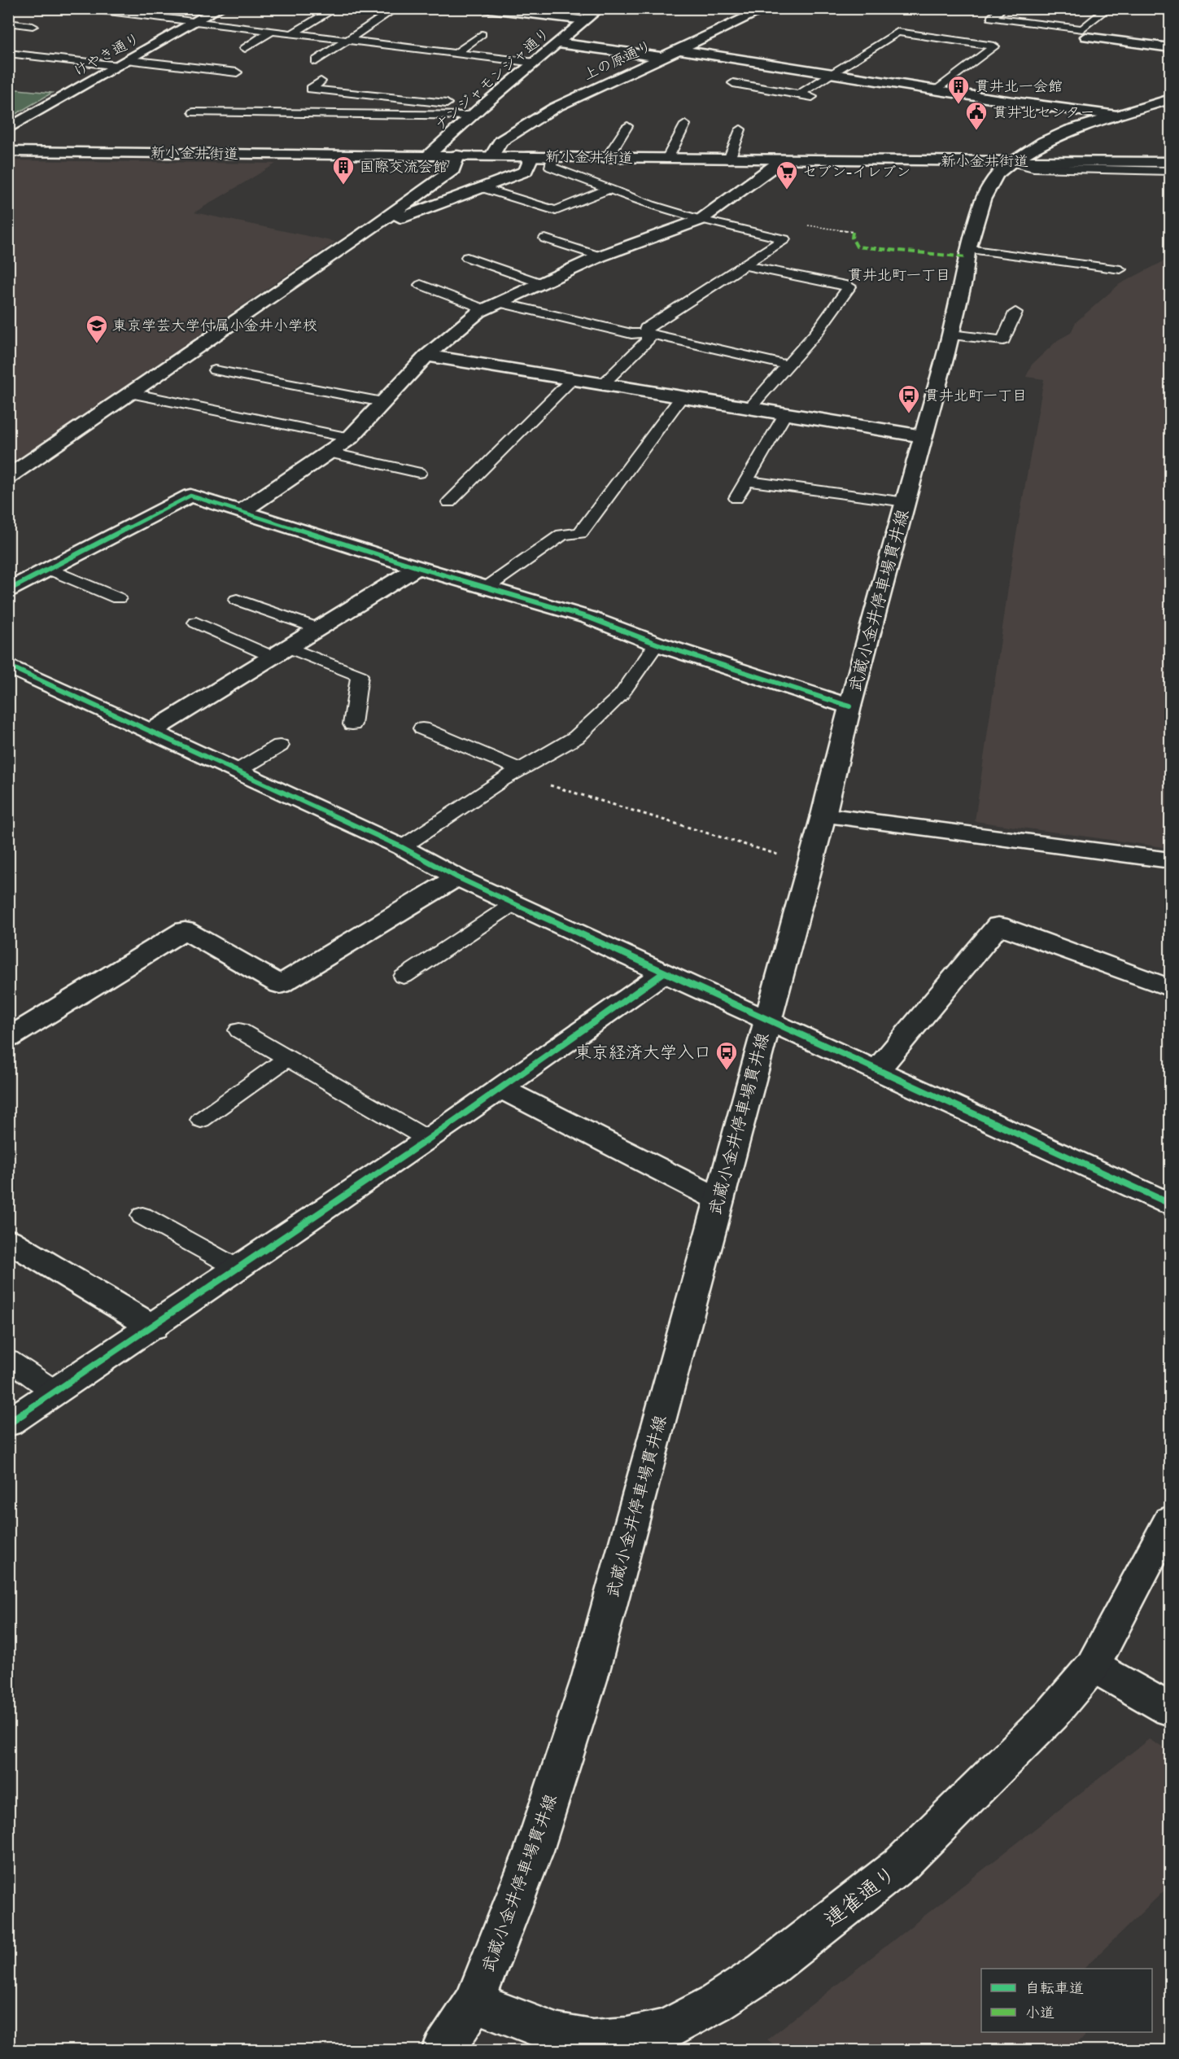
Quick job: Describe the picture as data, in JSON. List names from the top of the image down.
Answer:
{
  "streets": {
    "street": [
      "けやき通り",
      "上の原通り",
      "ナンジャモンジャ通り",
      "新小金井街道",
      "武蔵小金井停車場貫井線",
      "連雀通り"
    ]
  },
  "crossings": [
    ["上の原通り", "新小金井街道"],
    ["ナンジャモンジャ通り", "新小金井街道"],
    ["新小金井街道", "武蔵小金井停車場貫井線"],
    ["武蔵小金井停車場貫井線", "連雀通り"]
  ],
  "districts": ["貫井北町一丁目"],
  "places": {
    "building": ["貫井北一会館", "国際交流会館"],
    "public building": ["貫井北センター"],
    "supermarket": ["セブン-イレブン"],
    "school or university": ["東京学芸大学付属小金井小学校"],
    "bus stop": ["貫井北町一丁目", "東京経済大学入口"]
  },
  "legend": ["自転車道", "小道"]
}
